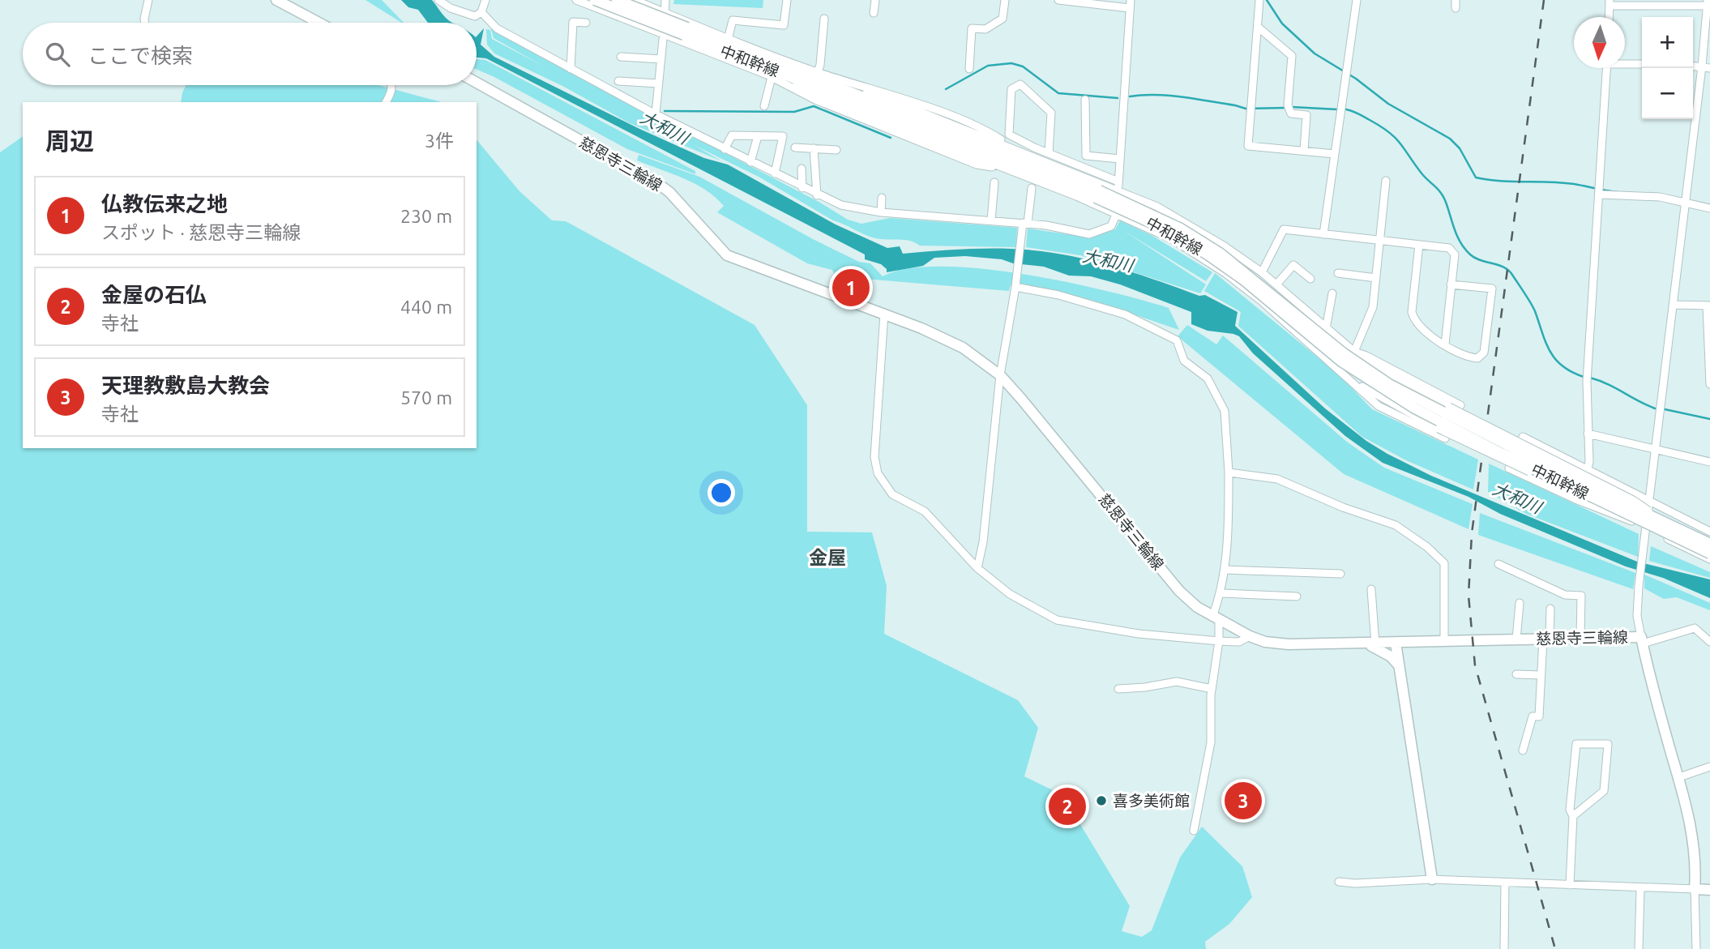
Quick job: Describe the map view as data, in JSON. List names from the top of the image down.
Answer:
{
  "streets": {
    "main road": ["中和幹線", "慈恩寺三輪線"]
  },
  "districts": ["金屋"],
  "water": ["大和川"],
  "places": ["喜多美術館"],
  "north": "bottom",
  "page": {
    "map_buttons": ["+", "−"],
    "search": "ここで検索",
    "heading": ["周辺", "3件"],
    "list": [
      {
        "mark": "1",
        "name": "仏教伝来之地",
        "note": "スポット · 慈恩寺三輪線",
        "value": "230 m"
      },
      {
        "mark": "2",
        "name": "金屋の石仏",
        "note": "寺社",
        "value": "440 m"
      },
      {
        "mark": "3",
        "name": "天理教敷島大教会",
        "note": "寺社",
        "value": "570 m"
      }
    ],
    "pins": ["1", "3", "2"]
  }
}
